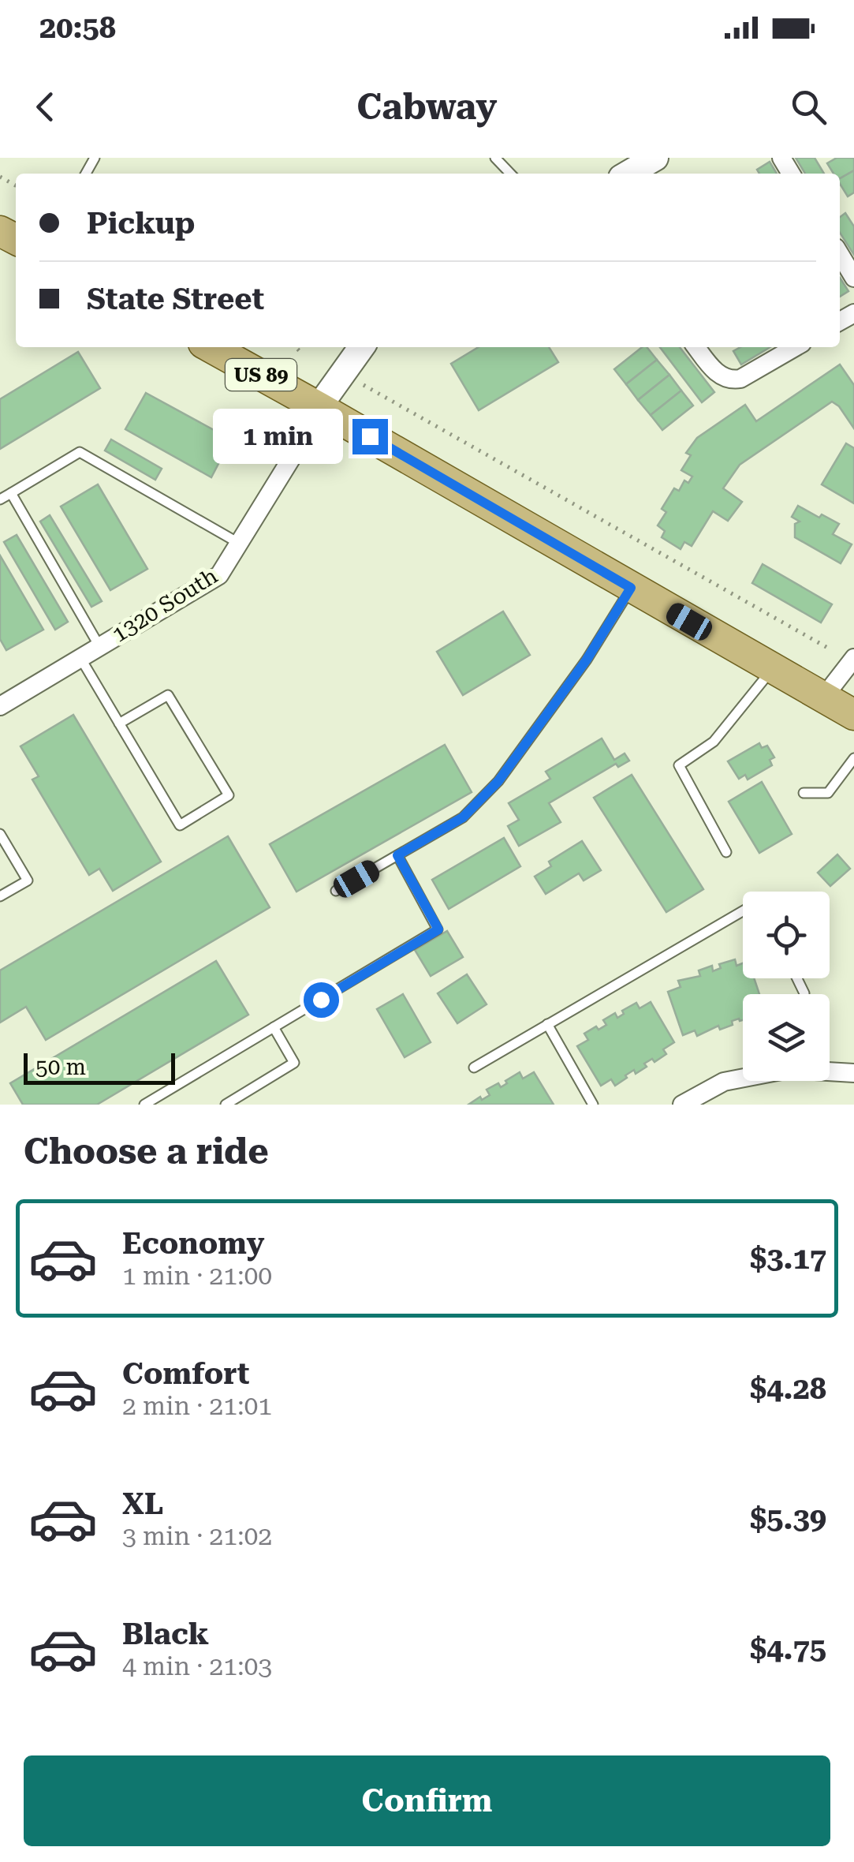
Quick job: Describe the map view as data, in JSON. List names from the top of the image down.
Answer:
{
  "streets": {
    "main road": ["US 89"],
    "street": ["1320 South"]
  },
  "crossings": [
    ["US 89", "1320 South"]
  ],
  "scale_bar": "50 m",
  "page": {
    "status": "20:58",
    "header": "Cabway",
    "banner": ["Pickup", "State Street"],
    "bubble": "1 min",
    "scale": "50 m",
    "heading": "Choose a ride",
    "list": [
      {
        "name": "Economy",
        "note": "1 min · 21:00",
        "value": "$3.17"
      },
      {
        "name": "Comfort",
        "note": "2 min · 21:01",
        "value": "$4.28"
      },
      {
        "name": "XL",
        "note": "3 min · 21:02",
        "value": "$5.39"
      },
      {
        "name": "Black",
        "note": "4 min · 21:03",
        "value": "$4.75"
      }
    ],
    "buttons": "Confirm"
  }
}
